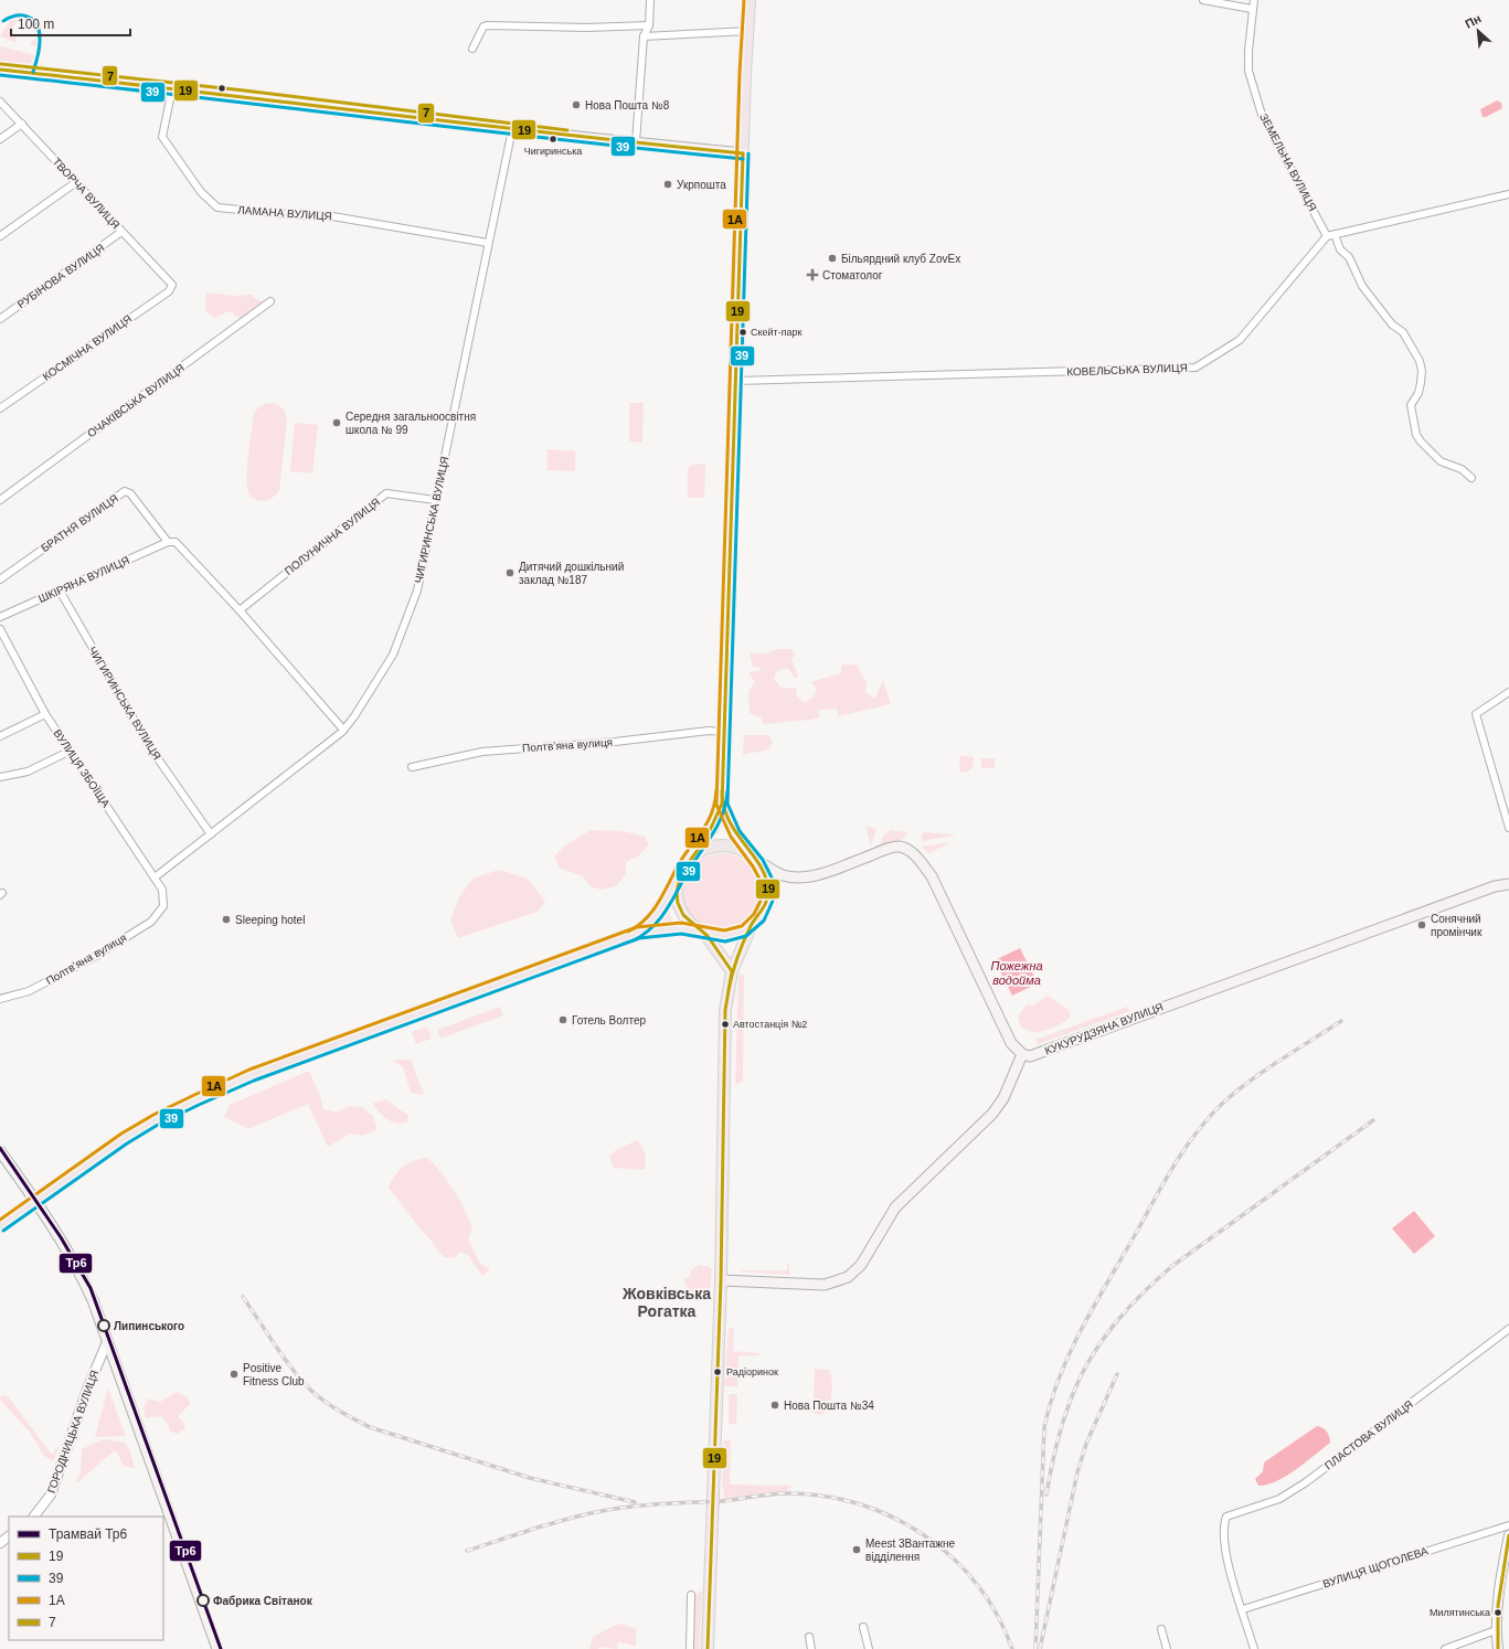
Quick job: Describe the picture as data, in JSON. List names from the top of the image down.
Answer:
{
  "streets": {
    "main road": ["КУКУРУДЗЯНА ВУЛИЦЯ"],
    "street": [
      "ЗЕМЕЛЬНА ВУЛИЦЯ",
      "ТВОРЧА ВУЛИЦЯ",
      "ЛАМАНА ВУЛИЦЯ",
      "РУБІНОВА ВУЛИЦЯ",
      "КОСМІЧНА ВУЛИЦЯ",
      "КОВЕЛЬСЬКА ВУЛИЦЯ",
      "ОЧАКІВСЬКА ВУЛИЦЯ",
      "ЧИГИРИНСЬКА ВУЛИЦЯ",
      "БРАТНЯ ВУЛИЦЯ",
      "ПОЛУНИЧНА ВУЛИЦЯ",
      "ШКІРЯНА ВУЛИЦЯ",
      "Полтвʼяна вулиця",
      "ВУЛИЦЯ ЗБОЇЩА",
      "ГОРОДНИЦЬКА ВУЛИЦЯ",
      "ПЛАСТОВА ВУЛИЦЯ",
      "ВУЛИЦЯ ЩОГОЛЕВА"
    ]
  },
  "crossings": [
    ["ЗЕМЕЛЬНА ВУЛИЦЯ", "КОВЕЛЬСЬКА ВУЛИЦЯ"],
    ["ТВОРЧА ВУЛИЦЯ", "РУБІНОВА ВУЛИЦЯ"],
    ["ТВОРЧА ВУЛИЦЯ", "КОСМІЧНА ВУЛИЦЯ"],
    ["ЛАМАНА ВУЛИЦЯ", "ЧИГИРИНСЬКА ВУЛИЦЯ"],
    ["ЧИГИРИНСЬКА ВУЛИЦЯ", "ПОЛУНИЧНА ВУЛИЦЯ"],
    ["ЧИГИРИНСЬКА ВУЛИЦЯ", "ШКІРЯНА ВУЛИЦЯ"],
    ["ЧИГИРИНСЬКА ВУЛИЦЯ", "ВУЛИЦЯ ЗБОЇЩА"],
    ["БРАТНЯ ВУЛИЦЯ", "ШКІРЯНА ВУЛИЦЯ"],
    ["Полтвʼяна вулиця", "ВУЛИЦЯ ЗБОЇЩА"],
    ["ПЛАСТОВА ВУЛИЦЯ", "ВУЛИЦЯ ЩОГОЛЕВА"]
  ],
  "districts": ["Жовківська Рогатка"],
  "water": ["Пожежна водойма"],
  "places": {
    "other": [
      "Нова Пошта №8",
      "Чигиринська",
      "Укрпошта",
      "Більярдний клуб ZovEx",
      "Скейт-парк",
      "Середня загальноосвітня школа № 99",
      "Дитячий дошкільний заклад №187",
      "Sleeping hotel",
      "Сонячний промінчик",
      "Готель Волтер",
      "Автостанція №2",
      "Липинського",
      "Радіоринок",
      "Positive Fitness Club",
      "Нова Пошта №34",
      "Meest 3Вантажне відділення",
      "Фабрика Світанок",
      "Милятинська"
    ],
    "health": ["Стоматолог"]
  },
  "lines": [
    "transit line 1А",
    "transit line 39",
    "transit line 7",
    "transit line 19",
    "tram line Тр6"
  ],
  "legend": [
    "Трамвай Тр6",
    "19",
    "39",
    "1А",
    "7"
  ],
  "scale_bar": "100 m",
  "north": "top left"
}
